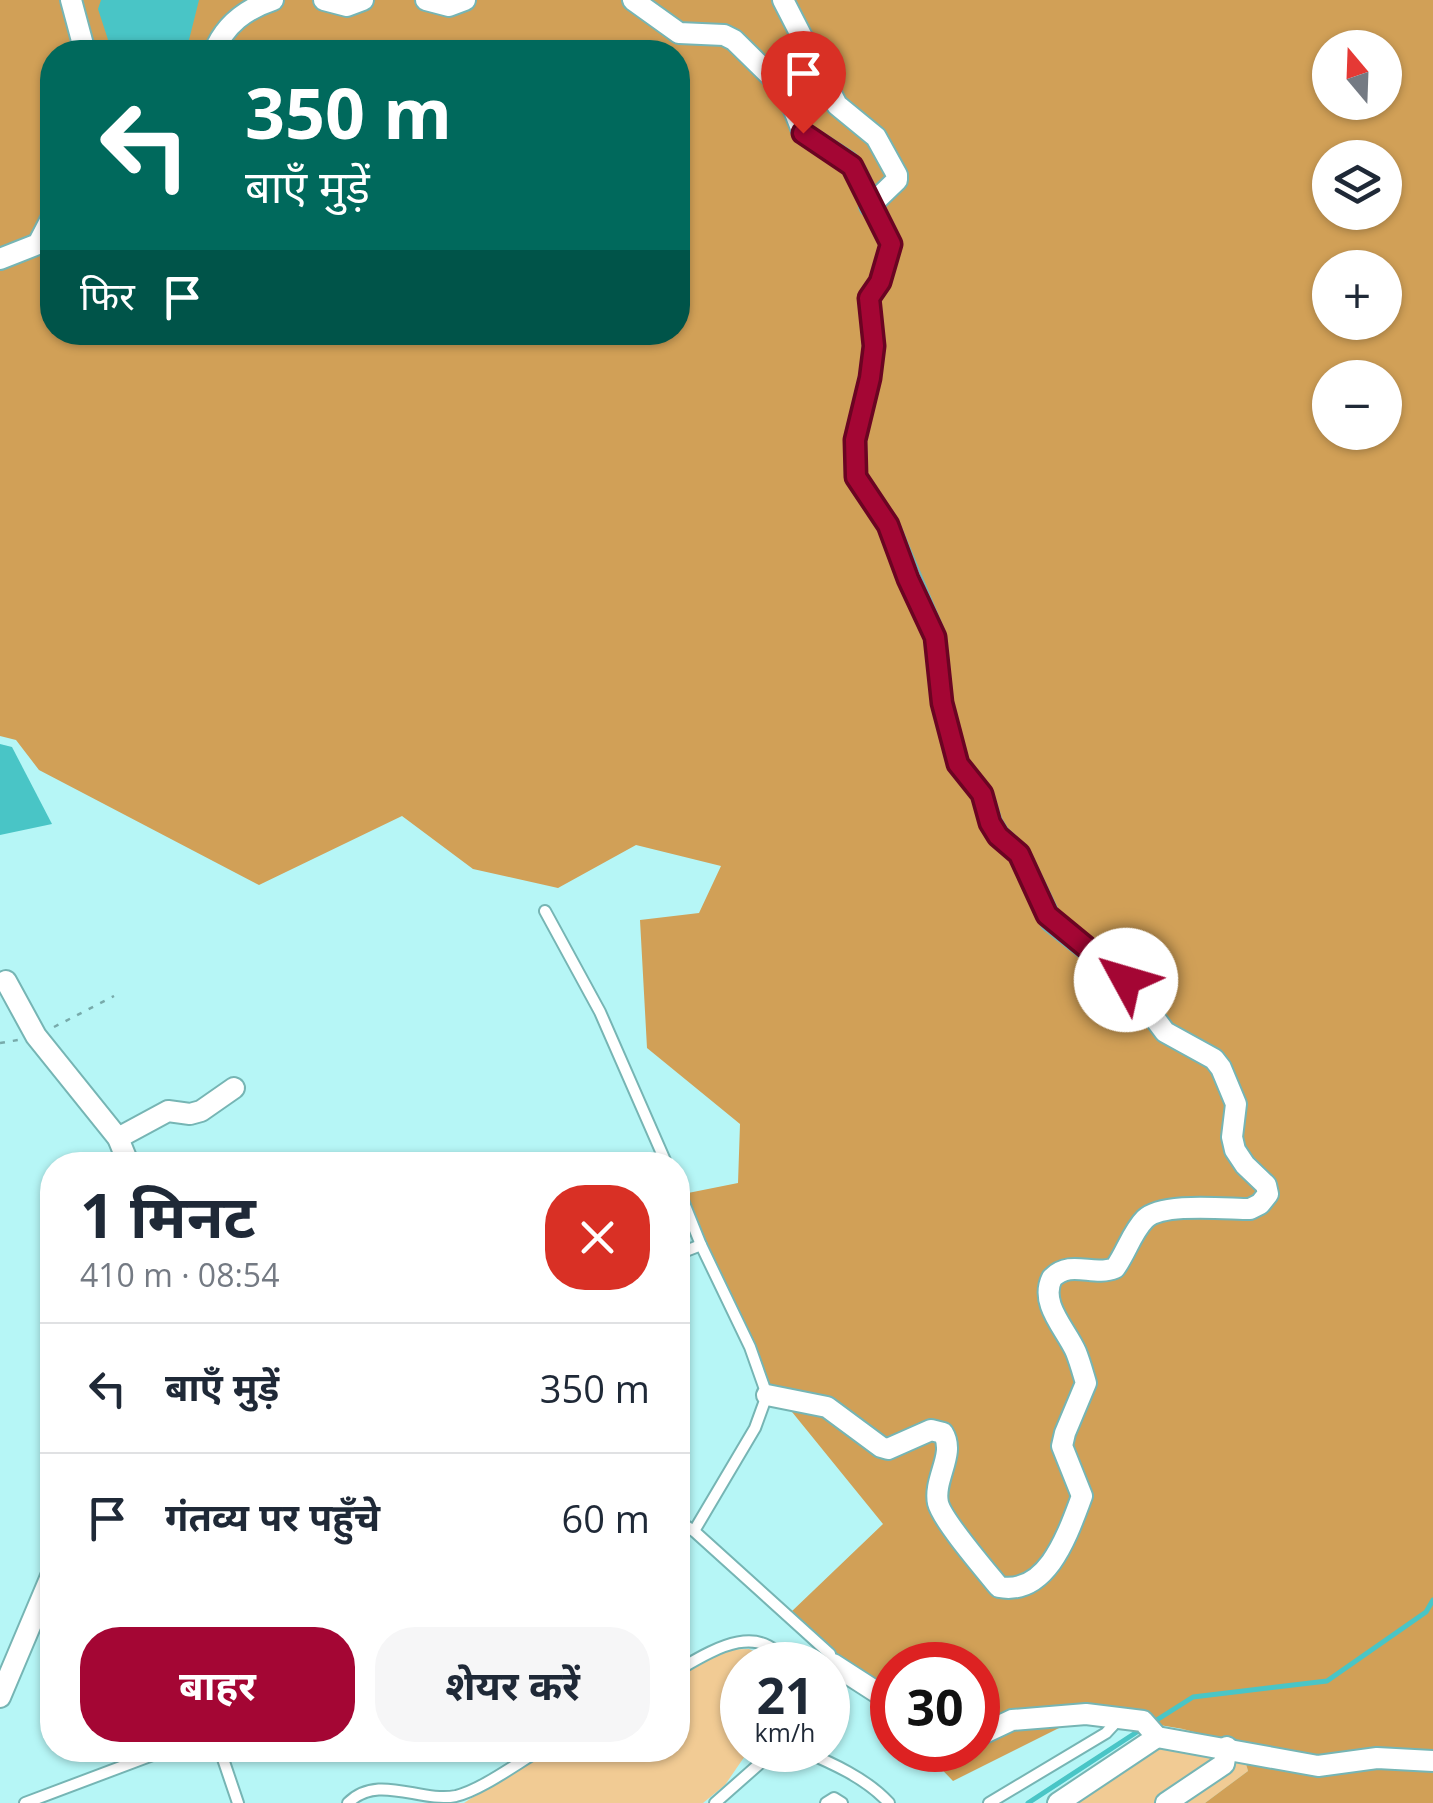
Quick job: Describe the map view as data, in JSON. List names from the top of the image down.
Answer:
{
  "north": "top",
  "page": {
    "map_buttons": ["+", "−"],
    "turn": ["350 m", "बाएँ मुड़ें"],
    "then": "फिर",
    "heading": ["1 मिनट", "410 m · 08:54"],
    "list": [
      {
        "name": "बाएँ मुड़ें",
        "value": "350 m"
      },
      {
        "name": "गंतव्य पर पहुँचे",
        "value": "60 m"
      }
    ],
    "buttons": ["बाहर", "शेयर करें"],
    "speed": "21 km/h",
    "limit": "30"
  }
}
